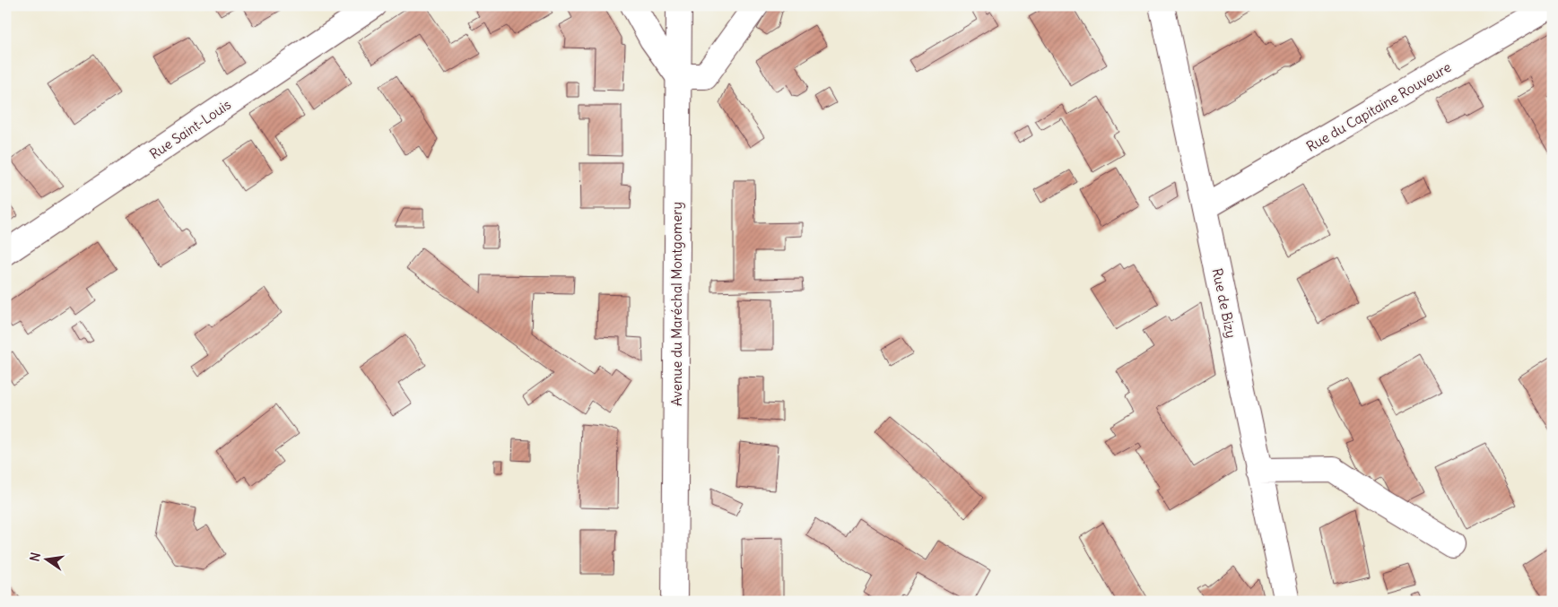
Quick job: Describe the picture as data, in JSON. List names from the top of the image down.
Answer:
{
  "streets": {
    "street": [
      "Rue du Capitaine Rouveure",
      "Rue Saint-Louis",
      "Rue de Bizy",
      "Avenue du Maréchal Montgomery"
    ]
  },
  "crossings": [
    ["Rue du Capitaine Rouveure", "Rue de Bizy"]
  ],
  "north": "left"
}
